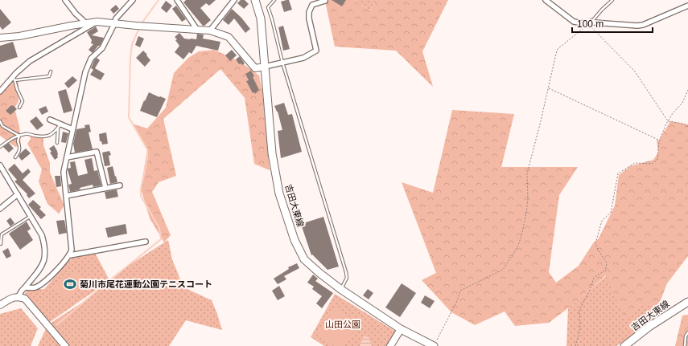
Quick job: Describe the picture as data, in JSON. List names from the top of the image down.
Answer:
{
  "streets": {
    "main road": ["吉田大東線"]
  },
  "parks": ["山田公園"],
  "places": {
    "sports": ["菊川市尾花運動公園テニスコート"]
  },
  "scale_bar": "100 m"
}
